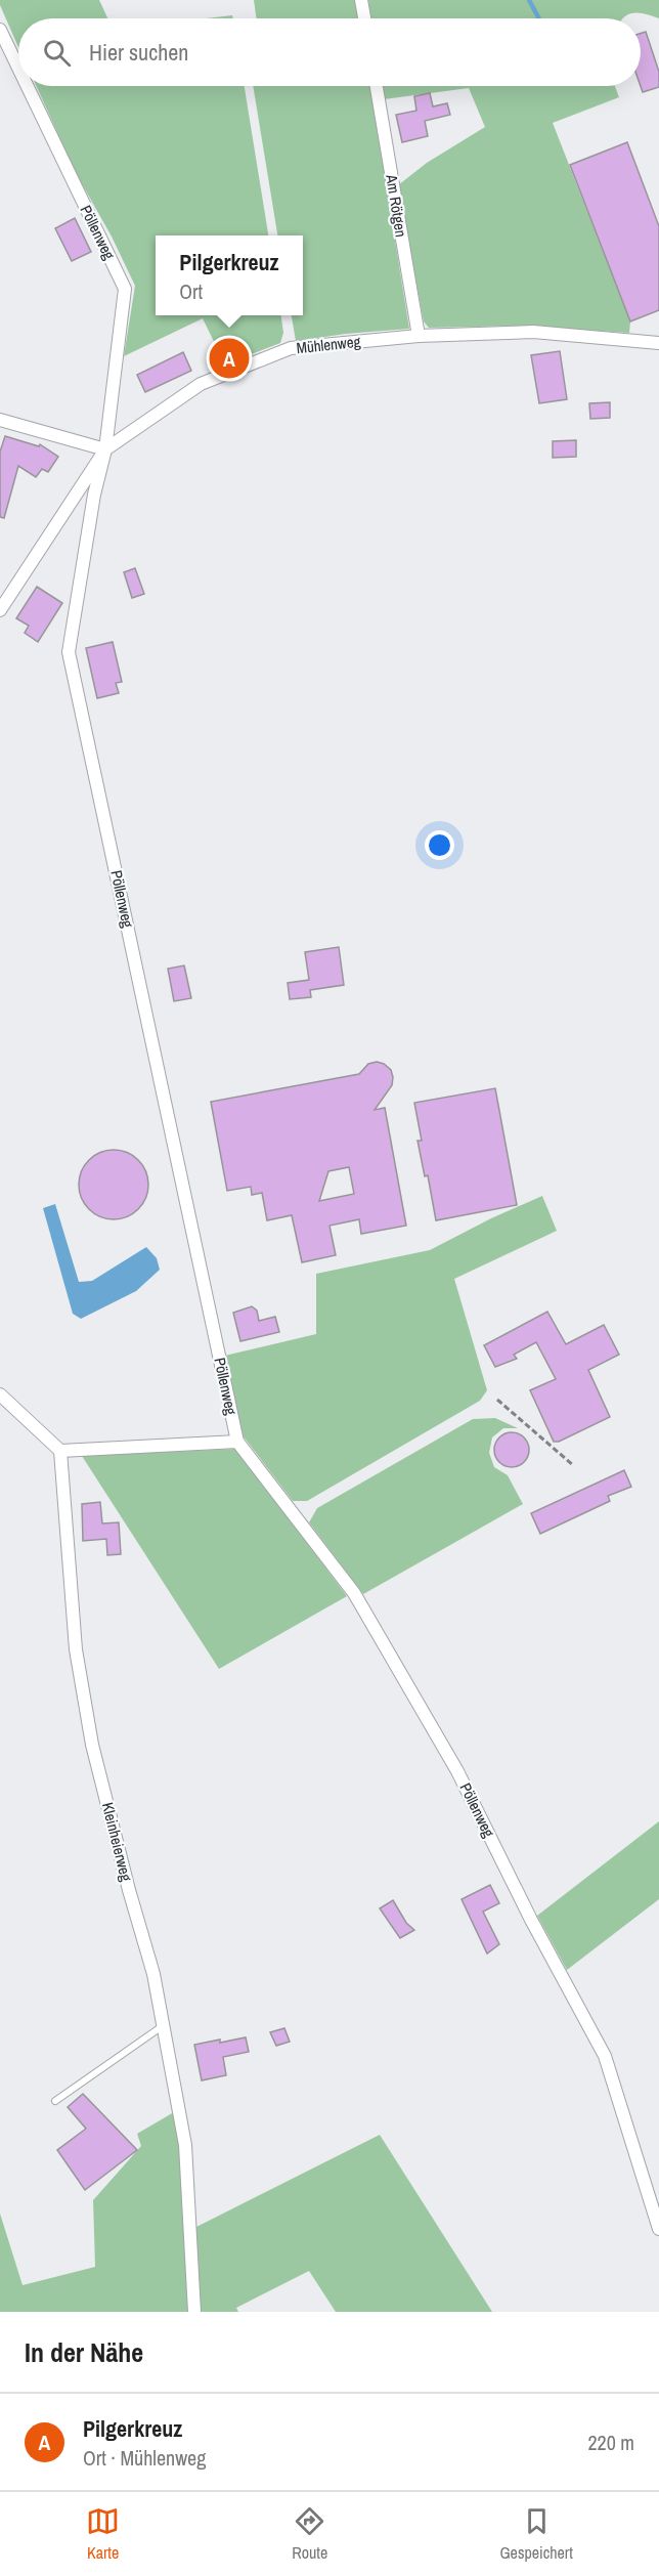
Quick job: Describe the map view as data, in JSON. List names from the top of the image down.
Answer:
{
  "streets": {
    "street": [
      "Am Rötgen",
      "Pöllenweg",
      "Mühlenweg",
      "Kleinheierweg"
    ]
  },
  "crossings": [
    ["Am Rötgen", "Mühlenweg"],
    ["Pöllenweg", "Mühlenweg"]
  ],
  "page": {
    "search": "Hier suchen",
    "popup": ["Pilgerkreuz", "Ort"],
    "pins": "A",
    "heading": "In der Nähe",
    "list": [
      {
        "mark": "A",
        "name": "Pilgerkreuz",
        "note": "Ort · Mühlenweg",
        "value": "220 m"
      }
    ],
    "nav": ["Karte", "Route", "Gespeichert"]
  }
}
